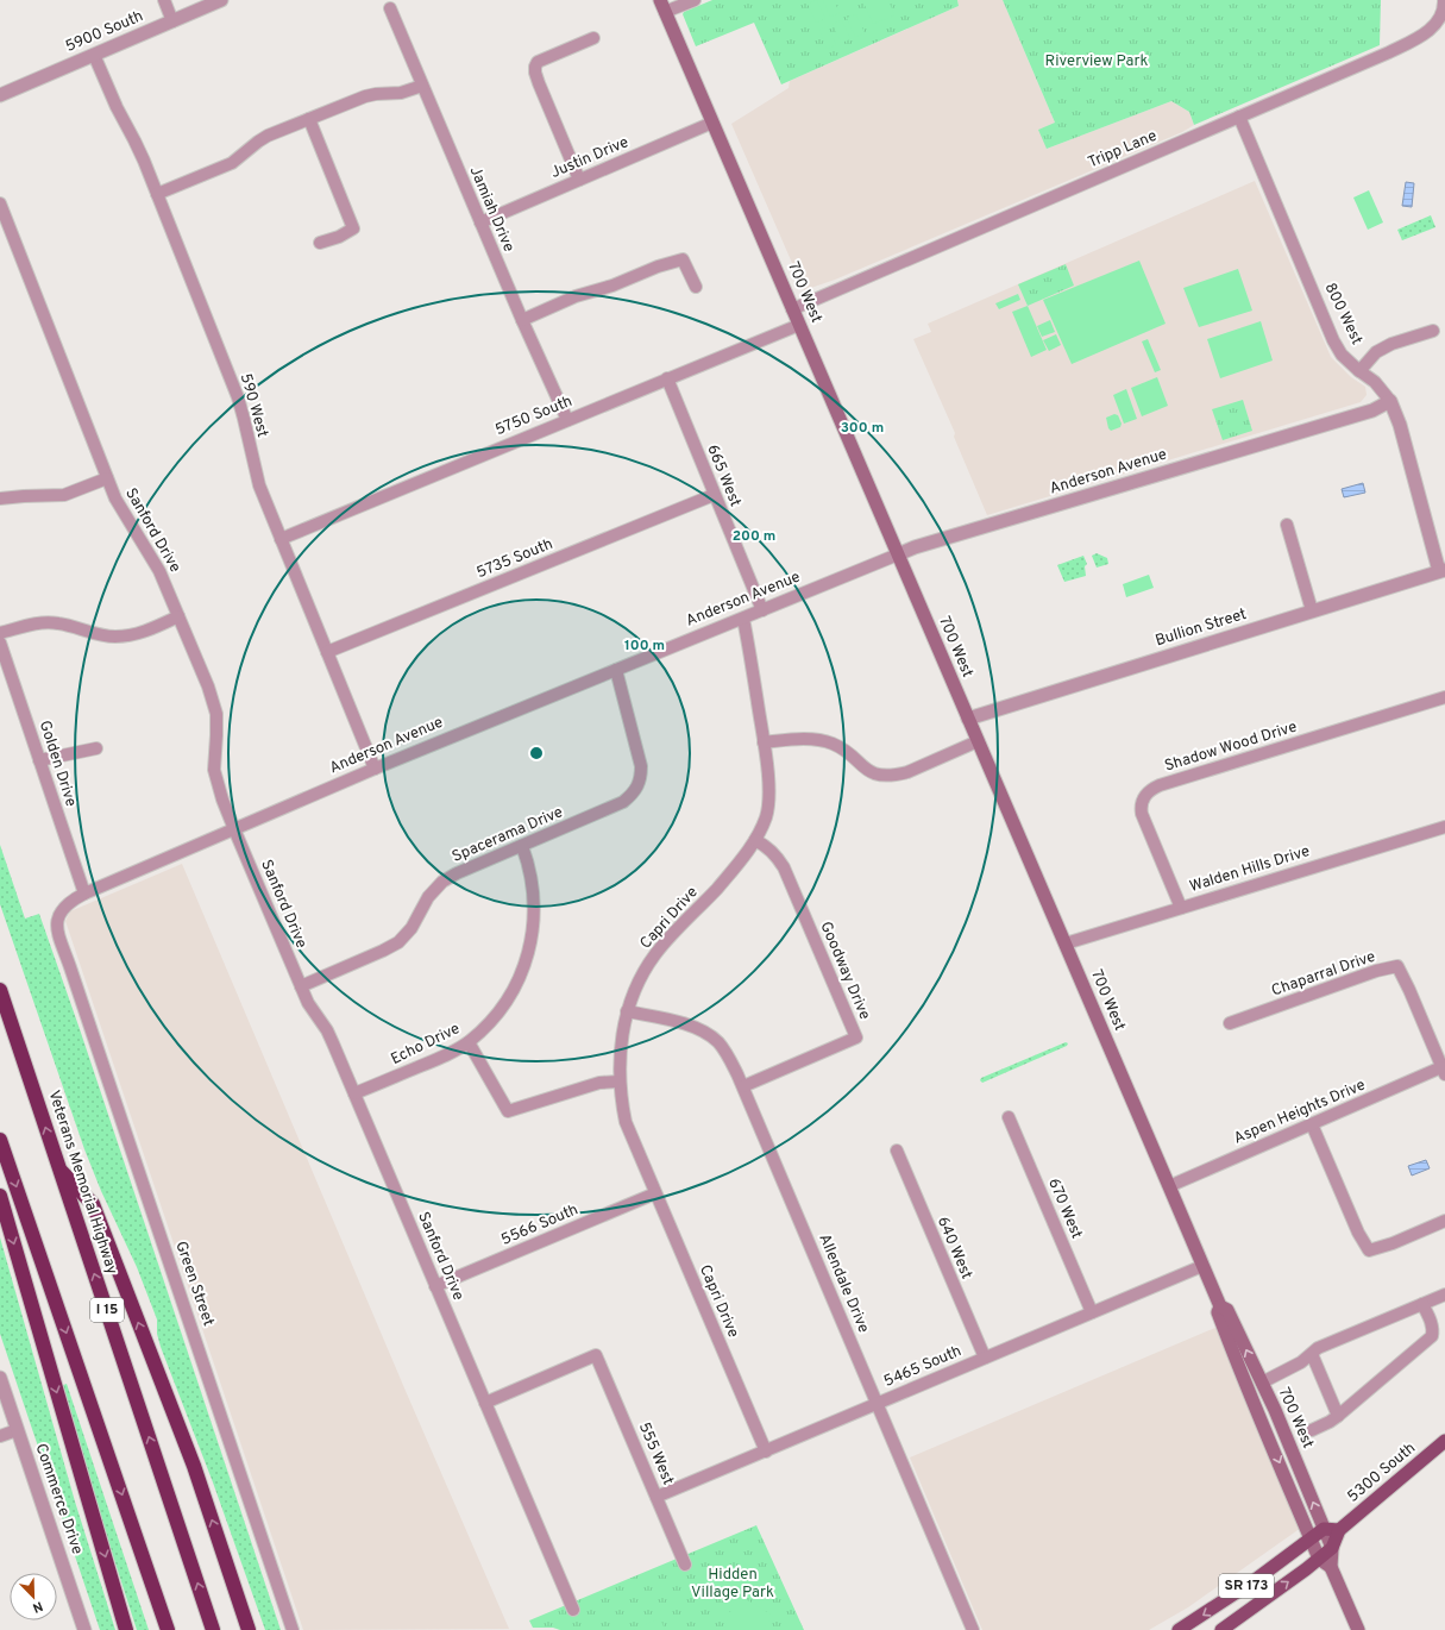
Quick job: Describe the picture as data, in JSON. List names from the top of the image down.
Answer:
{
  "streets": {
    "highway": ["Veterans Memorial Highway", "I 15"],
    "main road": ["700 West", "5300 South", "SR 173"],
    "street": [
      "5900 South",
      "Tripp Lane",
      "Justin Drive",
      "Jamiah Drive",
      "800 West",
      "590 West",
      "5750 South",
      "Anderson Avenue",
      "665 West",
      "Sanford Drive",
      "5735 South",
      "Bullion Street",
      "Shadow Wood Drive",
      "Golden Drive",
      "Spacerama Drive",
      "Walden Hills Drive",
      "Capri Drive",
      "Goodway Drive",
      "Chaparral Drive",
      "Echo Drive",
      "Aspen Heights Drive",
      "670 West",
      "5566 South",
      "640 West",
      "Green Street",
      "Allendale Drive",
      "5465 South",
      "555 West",
      "Commerce Drive"
    ]
  },
  "crossings": [
    ["5900 South", "590 West"],
    ["Tripp Lane", "700 West"],
    ["Tripp Lane", "800 West"],
    ["Justin Drive", "Jamiah Drive"],
    ["Justin Drive", "700 West"],
    ["Jamiah Drive", "5750 South"],
    ["700 West", "5750 South"],
    ["700 West", "Anderson Avenue"],
    ["700 West", "Bullion Street"],
    ["700 West", "Walden Hills Drive"],
    ["700 West", "Aspen Heights Drive"],
    ["700 West", "5465 South"],
    ["700 West", "5300 South"],
    ["700 West", "SR 173"],
    ["800 West", "Anderson Avenue"],
    ["800 West", "Bullion Street"],
    ["590 West", "5750 South"],
    ["590 West", "Anderson Avenue"],
    ["590 West", "5735 South"],
    ["5750 South", "665 West"],
    ["Anderson Avenue", "665 West"],
    ["Anderson Avenue", "Sanford Drive"],
    ["Anderson Avenue", "Golden Drive"],
    ["Anderson Avenue", "Spacerama Drive"],
    ["Anderson Avenue", "Capri Drive"],
    ["Anderson Avenue", "Green Street"],
    ["665 West", "5735 South"],
    ["Sanford Drive", "Spacerama Drive"],
    ["Sanford Drive", "Echo Drive"],
    ["Sanford Drive", "5566 South"],
    ["Sanford Drive", "555 West"],
    ["Shadow Wood Drive", "Walden Hills Drive"],
    ["Spacerama Drive", "Echo Drive"],
    ["Capri Drive", "Goodway Drive"],
    ["Capri Drive", "5566 South"],
    ["Capri Drive", "Allendale Drive"],
    ["Capri Drive", "5465 South"],
    ["Goodway Drive", "Allendale Drive"],
    ["Chaparral Drive", "Aspen Heights Drive"],
    ["670 West", "5465 South"],
    ["640 West", "5465 South"],
    ["Allendale Drive", "5465 South"],
    ["5465 South", "555 West"]
  ],
  "parks": ["Riverview Park", "Hidden Village Park"],
  "north": "bottom right",
  "rings": ["300 m", "200 m", "100 m"]
}
